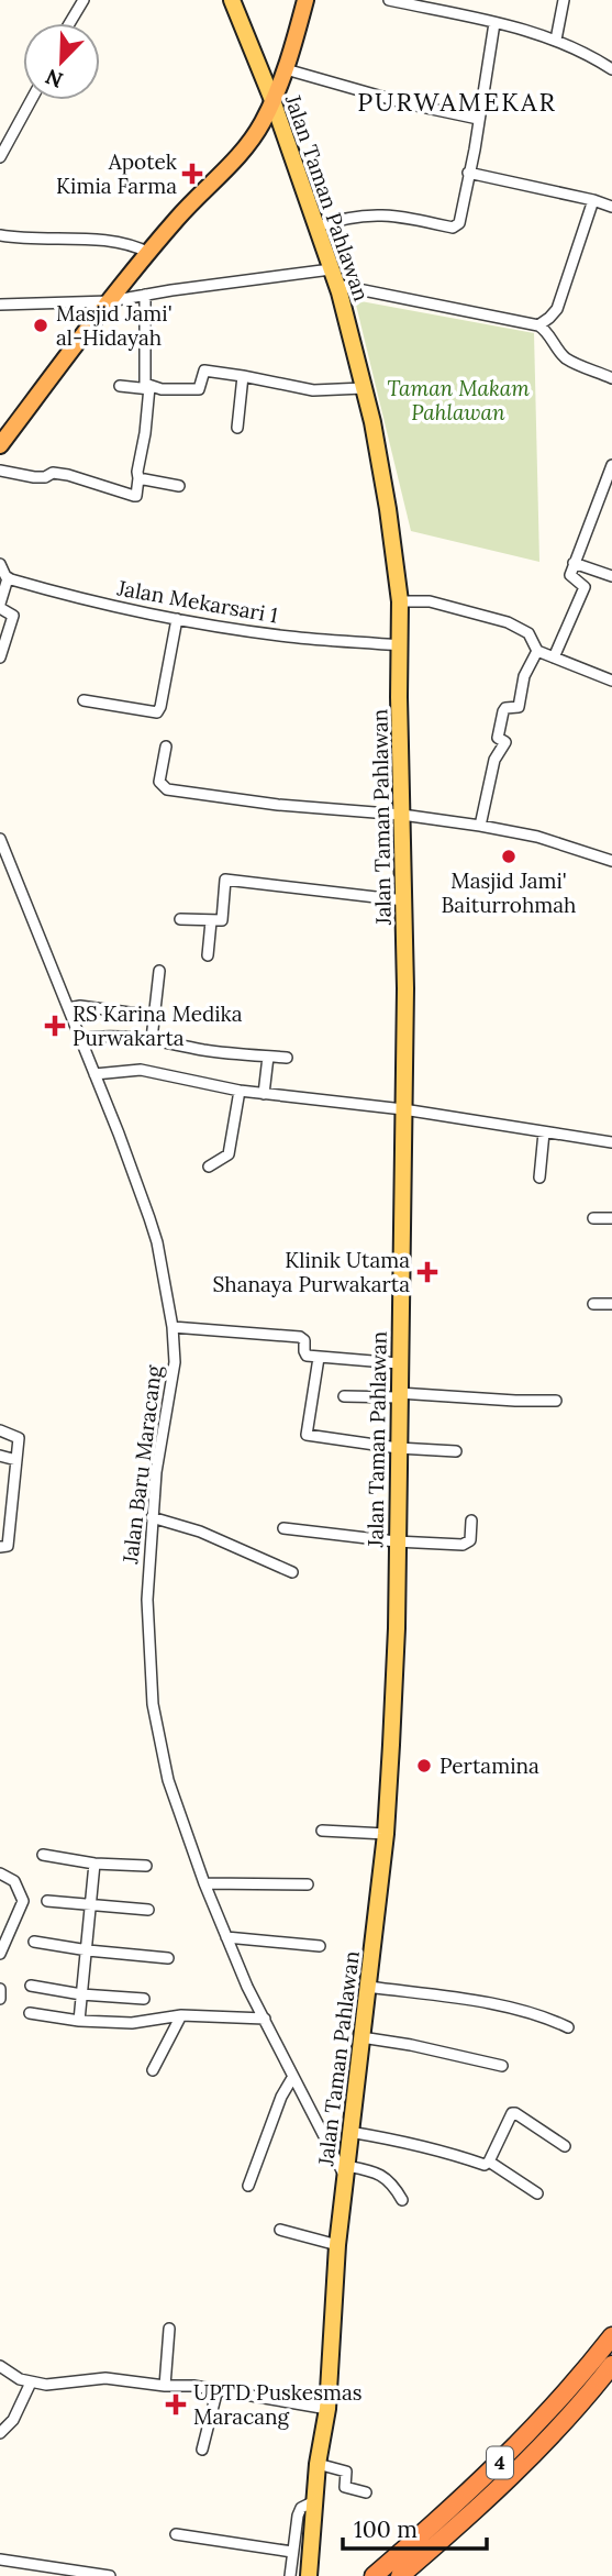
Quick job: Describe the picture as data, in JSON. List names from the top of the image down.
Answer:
{
  "streets": {
    "highway": ["4"],
    "main road": ["Jalan Taman Pahlawan"],
    "street": ["Jalan Mekarsari 1", "Jalan Baru Maracang"]
  },
  "crossings": [
    ["Jalan Taman Pahlawan", "Jalan Mekarsari 1"],
    ["Jalan Taman Pahlawan", "Jalan Baru Maracang"]
  ],
  "districts": ["PURWAMEKAR"],
  "parks": ["Taman Makam Pahlawan"],
  "places": {
    "health": [
      "Apotek Kimia Farma",
      "RS Karina Medika Purwakarta",
      "Klinik Utama Shanaya Purwakarta",
      "UPTD Puskesmas Maracang"
    ],
    "other": ["Masjid Jami' al-Hidayah", "Masjid Jami' Baiturrohmah", "Pertamina"]
  },
  "scale_bar": "100 m",
  "north": "bottom left"
}
